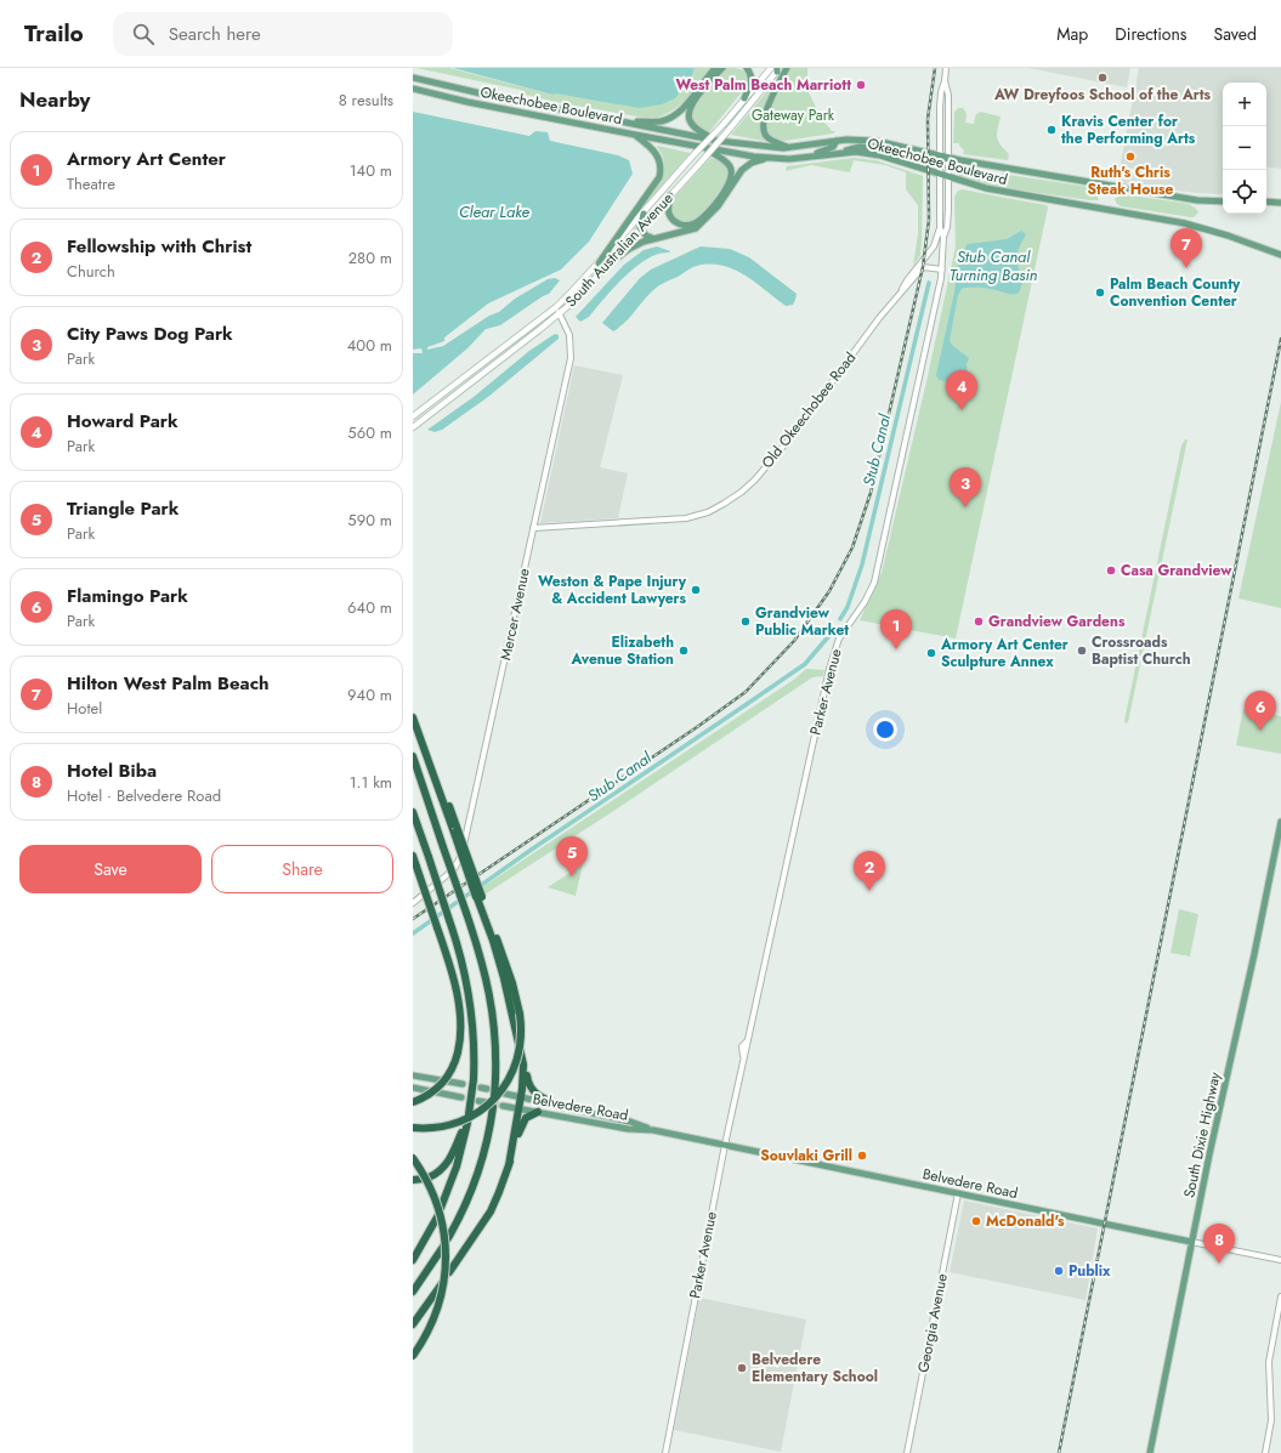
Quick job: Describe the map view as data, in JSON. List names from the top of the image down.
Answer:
{
  "streets": {
    "main road": [
      "Okeechobee Boulevard",
      "South Australian Avenue",
      "Belvedere Road",
      "South Dixie Highway"
    ],
    "street": [
      "Old Okeechobee Road",
      "Mercer Avenue",
      "Parker Avenue",
      "Georgia Avenue"
    ]
  },
  "crossings": [
    ["Okeechobee Boulevard", "Parker Avenue"],
    ["South Australian Avenue", "Mercer Avenue"],
    ["Old Okeechobee Road", "Mercer Avenue"],
    ["Old Okeechobee Road", "Parker Avenue"],
    ["Parker Avenue", "Belvedere Road"],
    ["Belvedere Road", "South Dixie Highway"],
    ["Belvedere Road", "Georgia Avenue"]
  ],
  "water": ["Clear Lake", "Stub Canal Turning Basin", "Stub Canal"],
  "parks": ["Gateway Park"],
  "places": [
    "AW Dreyfoos School of the Arts",
    "West Palm Beach Marriott",
    "Kravis Center for the Performing Arts",
    "Ruth's Chris Steak House",
    "Palm Beach County Convention Center",
    "Casa Grandview",
    "Weston & Pape Injury & Accident Lawyers",
    "Grandview Public Market",
    "Grandview Gardens",
    "Elizabeth Avenue Station",
    "Crossroads Baptist Church",
    "Armory Art Center Sculpture Annex",
    "Souvlaki Grill",
    "McDonald's",
    "Publix",
    "Belvedere Elementary School"
  ],
  "page": {
    "header": "Trailo",
    "search": "Search here",
    "nav": ["Map", "Directions", "Saved"],
    "heading": ["Nearby", "8 results"],
    "map_buttons": ["+", "−"],
    "list": [
      {
        "mark": "1",
        "name": "Armory Art Center",
        "note": "Theatre",
        "value": "140 m"
      },
      {
        "mark": "2",
        "name": "Fellowship with Christ",
        "note": "Church",
        "value": "280 m"
      },
      {
        "mark": "3",
        "name": "City Paws Dog Park",
        "note": "Park",
        "value": "400 m"
      },
      {
        "mark": "4",
        "name": "Howard Park",
        "note": "Park",
        "value": "560 m"
      },
      {
        "mark": "5",
        "name": "Triangle Park",
        "note": "Park",
        "value": "590 m"
      },
      {
        "mark": "6",
        "name": "Flamingo Park",
        "note": "Park",
        "value": "640 m"
      },
      {
        "mark": "7",
        "name": "Hilton West Palm Beach",
        "note": "Hotel",
        "value": "940 m"
      },
      {
        "mark": "8",
        "name": "Hotel Biba",
        "note": "Hotel · Belvedere Road",
        "value": "1.1 km"
      }
    ],
    "pins": [
      "7",
      "4",
      "3",
      "1",
      "6",
      "5",
      "2",
      "8"
    ],
    "buttons": ["Save", "Share"]
  }
}
